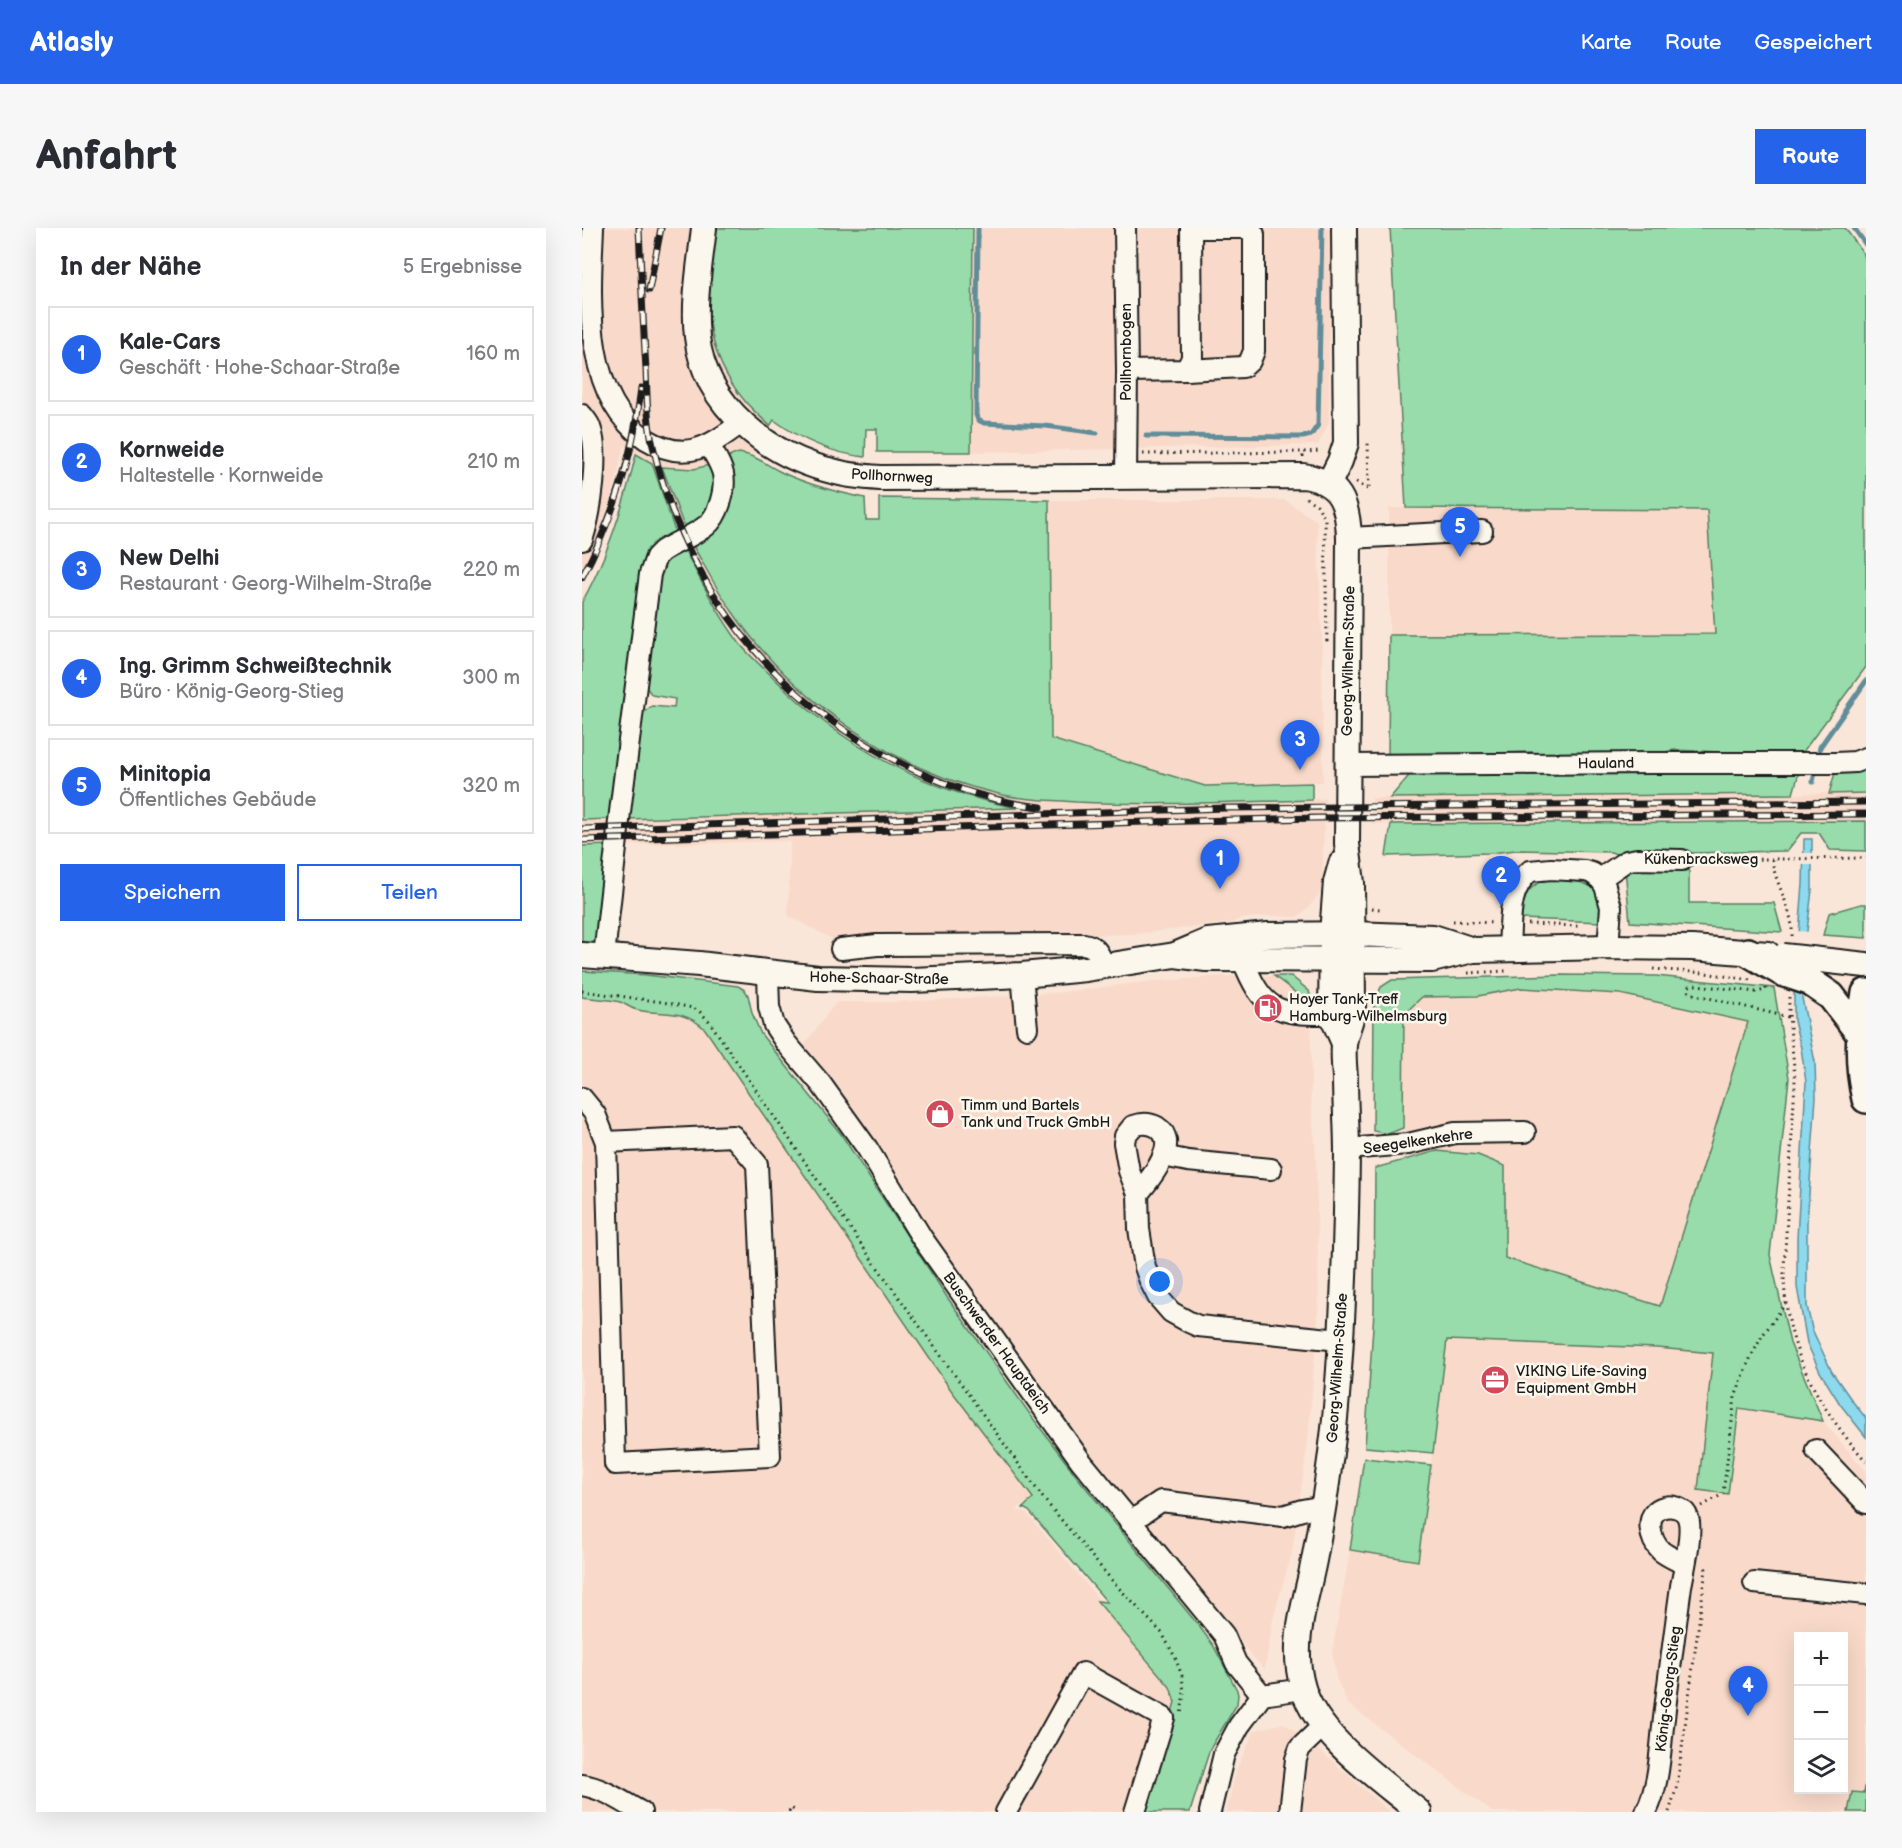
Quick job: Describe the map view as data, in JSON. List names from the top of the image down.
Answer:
{
  "streets": {
    "main road": ["Pollhornweg", "Georg-Wilhelm-Straße", "Hohe-Schaar-Straße"],
    "street": [
      "Pollhornbogen",
      "Hauland",
      "Kükenbracksweg",
      "Seegelkenkehre",
      "Buschwerder Hauptdeich",
      "König-Georg-Stieg"
    ]
  },
  "crossings": [
    ["Pollhornbogen", "Pollhornweg"],
    ["Pollhornweg", "Georg-Wilhelm-Straße"],
    ["Georg-Wilhelm-Straße", "Hauland"],
    ["Georg-Wilhelm-Straße", "Hohe-Schaar-Straße"],
    ["Georg-Wilhelm-Straße", "Seegelkenkehre"],
    ["Hohe-Schaar-Straße", "Buschwerder Hauptdeich"]
  ],
  "places": {
    "fuel station": ["Hoyer Tank-Treff Hamburg-Wilhelmsburg"],
    "shop": ["Timm und Bartels Tank und Truck GmbH"],
    "office": ["VIKING Life-Saving Equipment GmbH"]
  },
  "page": {
    "header": "Atlasly",
    "nav": ["Karte", "Route", "Gespeichert"],
    "buttons": [
      "Route",
      ["Speichern", "Teilen"]
    ],
    "title": "Anfahrt",
    "heading": ["In der Nähe", "5 Ergebnisse"],
    "list": [
      {
        "mark": "1",
        "name": "Kale-Cars",
        "note": "Geschäft · Hohe-Schaar-Straße",
        "value": "160 m"
      },
      {
        "mark": "2",
        "name": "Kornweide",
        "note": "Haltestelle · Kornweide",
        "value": "210 m"
      },
      {
        "mark": "3",
        "name": "New Delhi",
        "note": "Restaurant · Georg-Wilhelm-Straße",
        "value": "220 m"
      },
      {
        "mark": "4",
        "name": "Ing. Grimm Schweißtechnik",
        "note": "Büro · König-Georg-Stieg",
        "value": "300 m"
      },
      {
        "mark": "5",
        "name": "Minitopia",
        "note": "Öffentliches Gebäude",
        "value": "320 m"
      }
    ],
    "pins": [
      "5",
      "3",
      "1",
      "2",
      "4"
    ],
    "map_buttons": ["+", "−"]
  }
}
